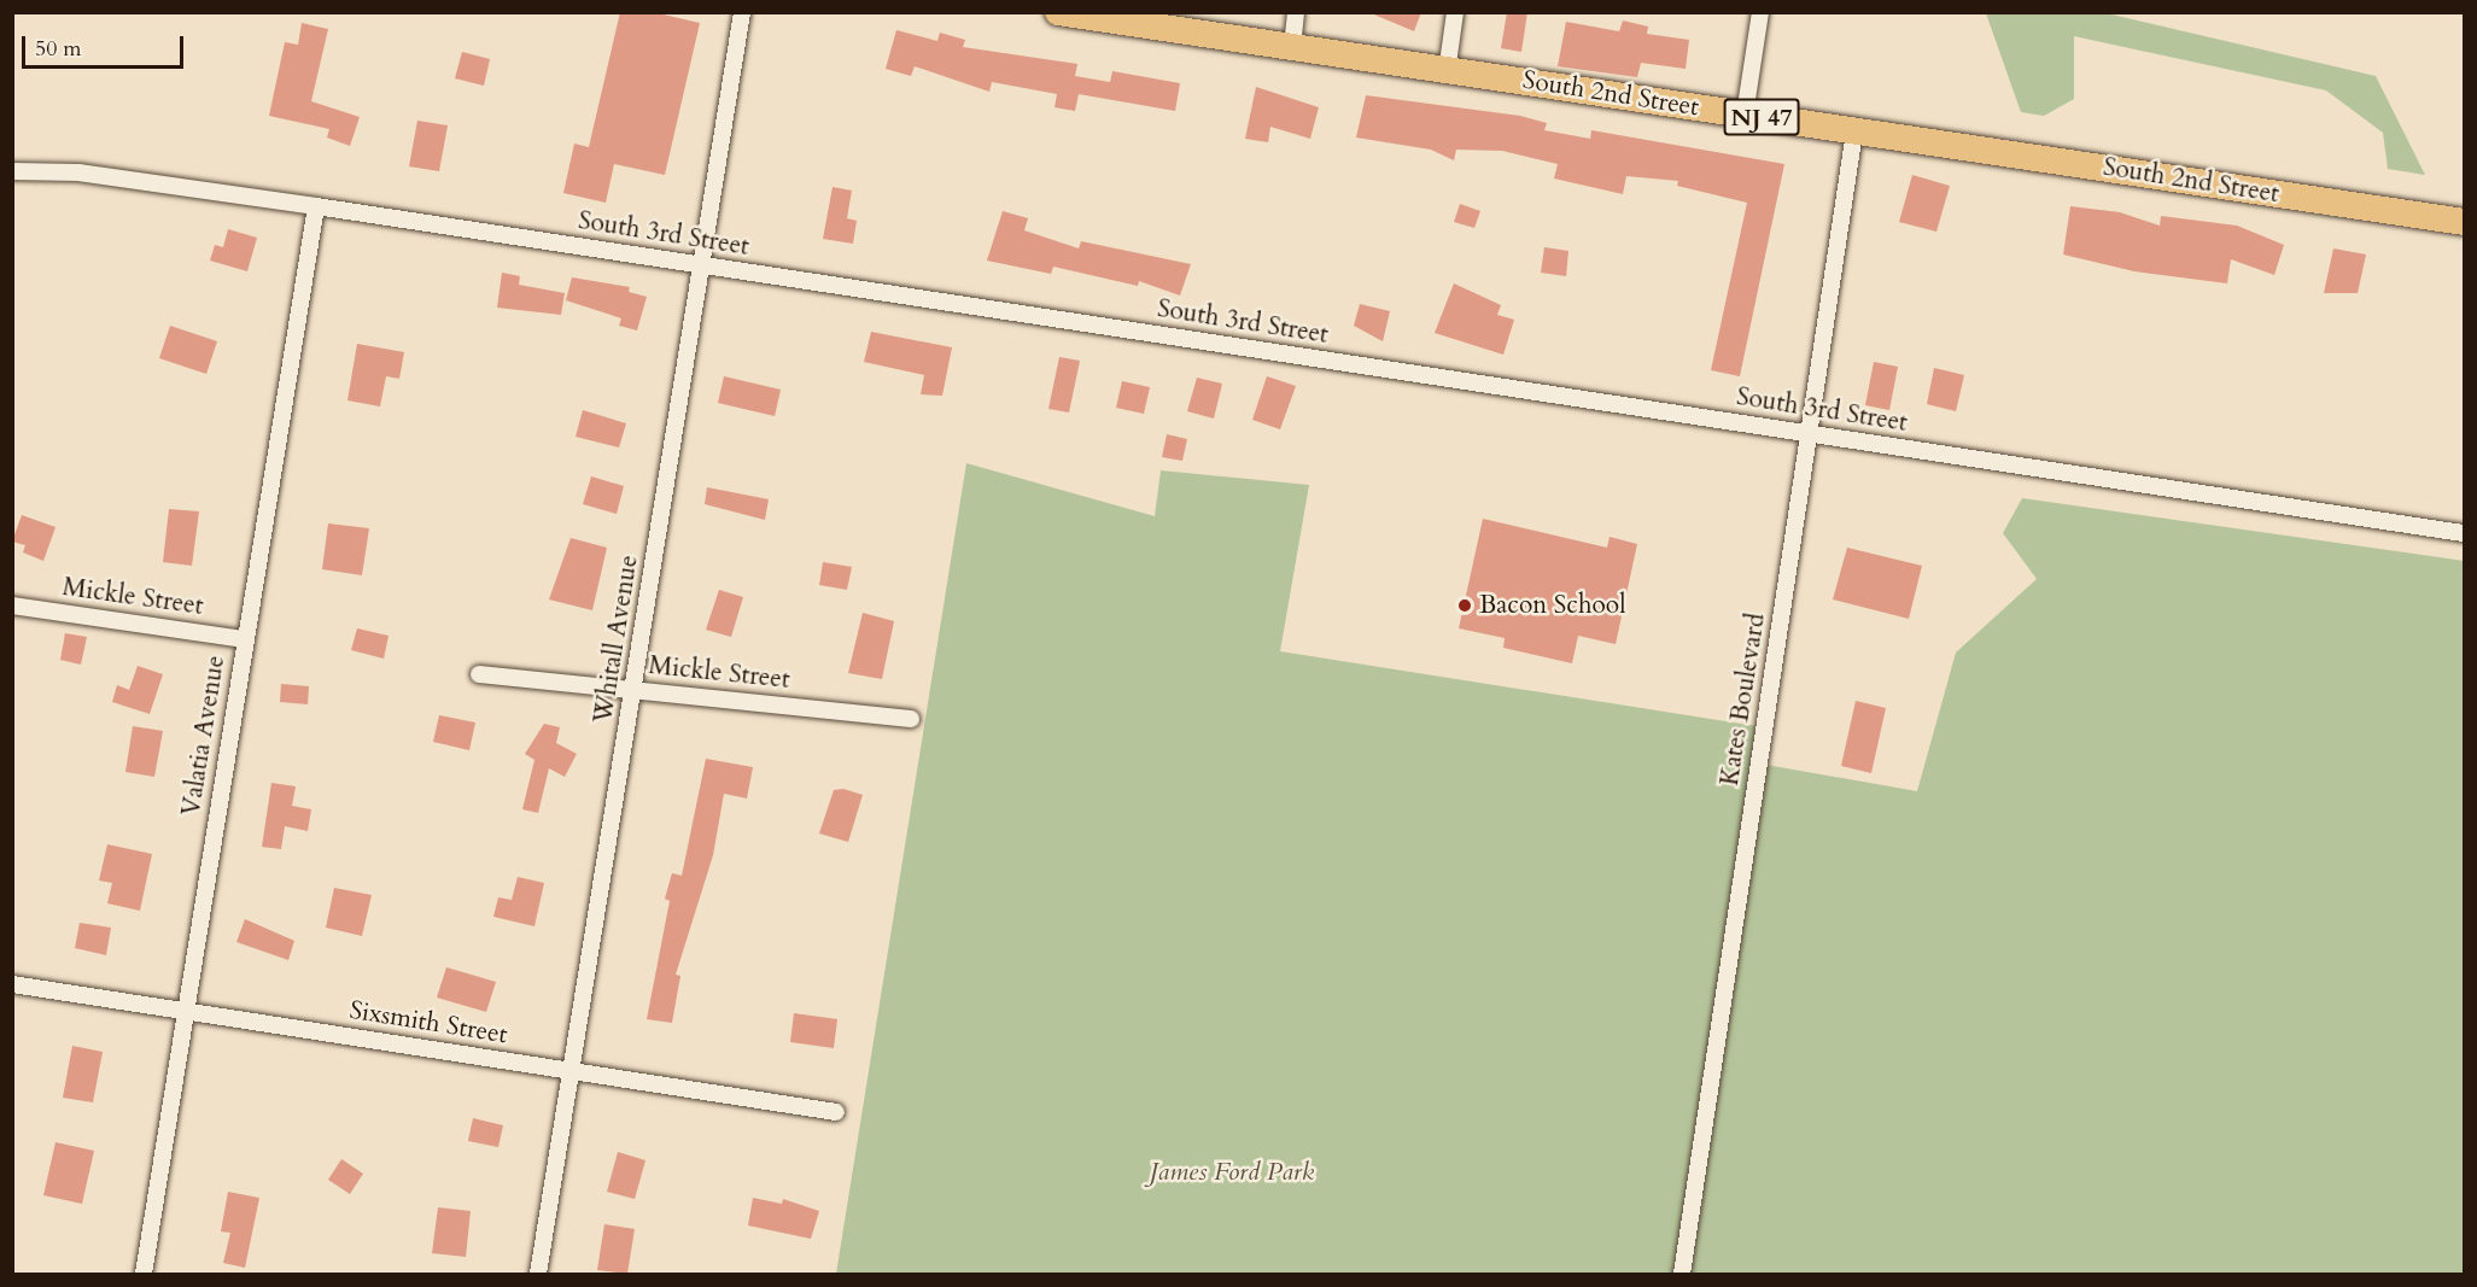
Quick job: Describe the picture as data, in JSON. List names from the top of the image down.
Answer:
{
  "streets": {
    "main road": ["South 2nd Street", "NJ 47"],
    "street": [
      "South 3rd Street",
      "Mickle Street",
      "Whitall Avenue",
      "Kates Boulevard",
      "Valatia Avenue",
      "Sixsmith Street"
    ]
  },
  "crossings": [
    ["South 2nd Street", "Kates Boulevard"],
    ["South 3rd Street", "Whitall Avenue"],
    ["South 3rd Street", "Kates Boulevard"],
    ["South 3rd Street", "Valatia Avenue"],
    ["Mickle Street", "Whitall Avenue"],
    ["Mickle Street", "Valatia Avenue"],
    ["Whitall Avenue", "Sixsmith Street"],
    ["Valatia Avenue", "Sixsmith Street"]
  ],
  "parks": ["James Ford Park"],
  "places": ["Bacon School"],
  "scale_bar": "50 m"
}
